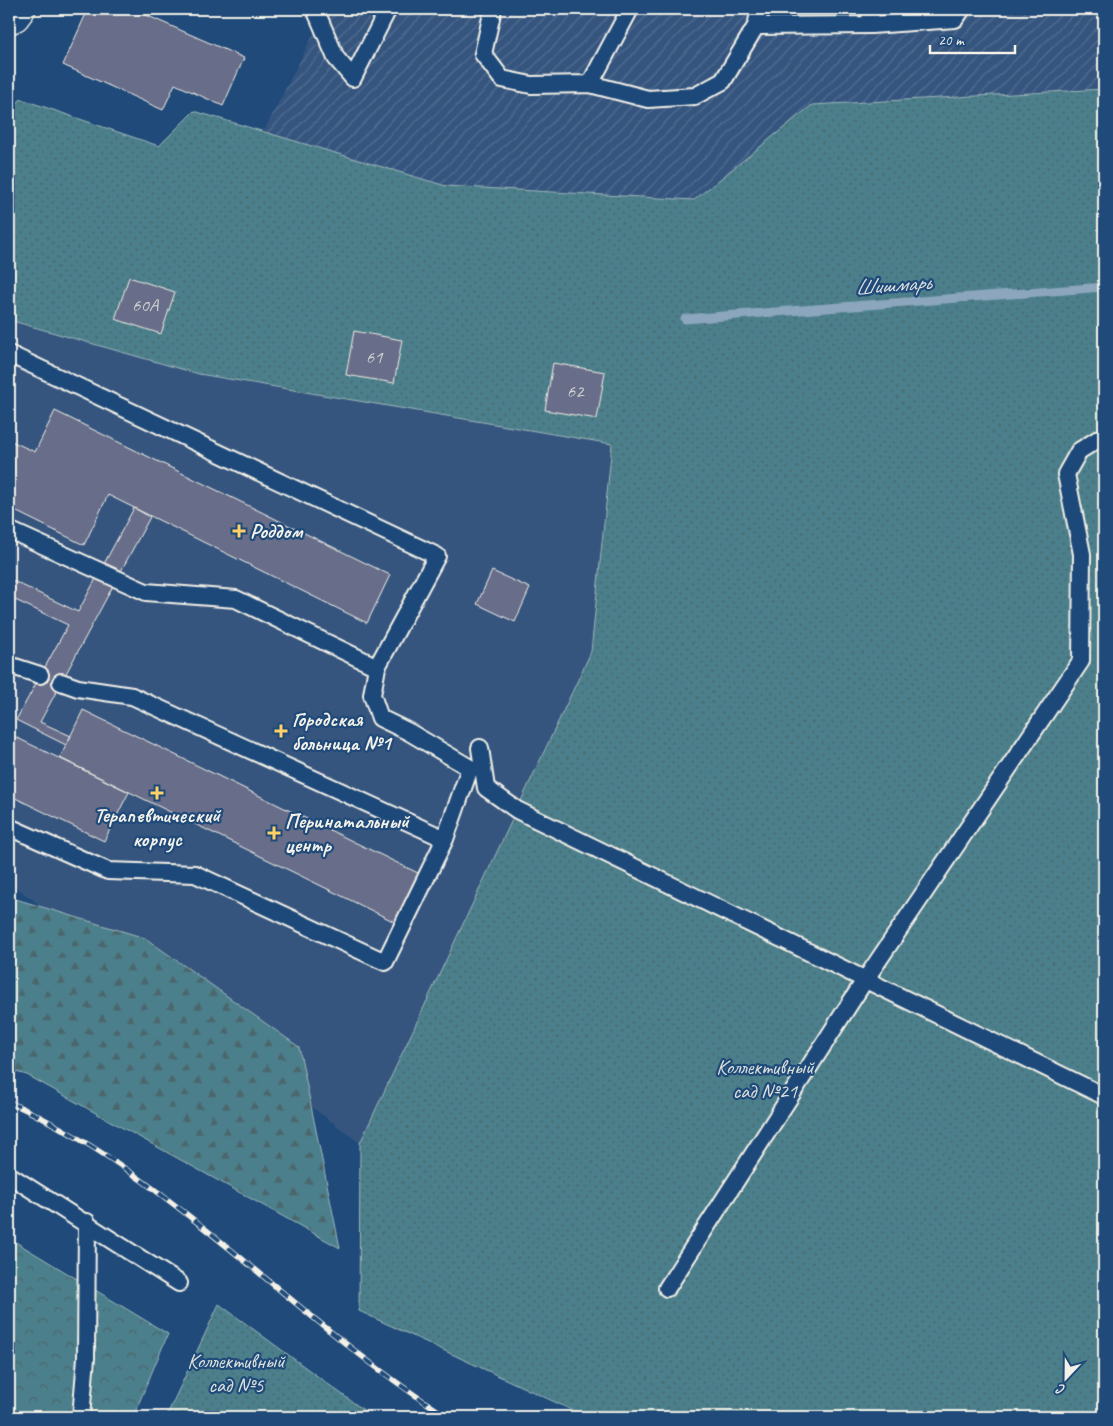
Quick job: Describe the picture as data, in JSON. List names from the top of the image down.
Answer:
{
  "water": ["Шишмарь"],
  "parks": ["Коллективный сад №21", "Коллективный сад №5"],
  "places": {
    "health": [
      "Роддом",
      "Городская больница №1",
      "Терапевтический корпус",
      "Перинатальный центр"
    ]
  },
  "house_numbers": ["60А", "61", "62"],
  "scale_bar": "20 m",
  "north": "bottom"
}
